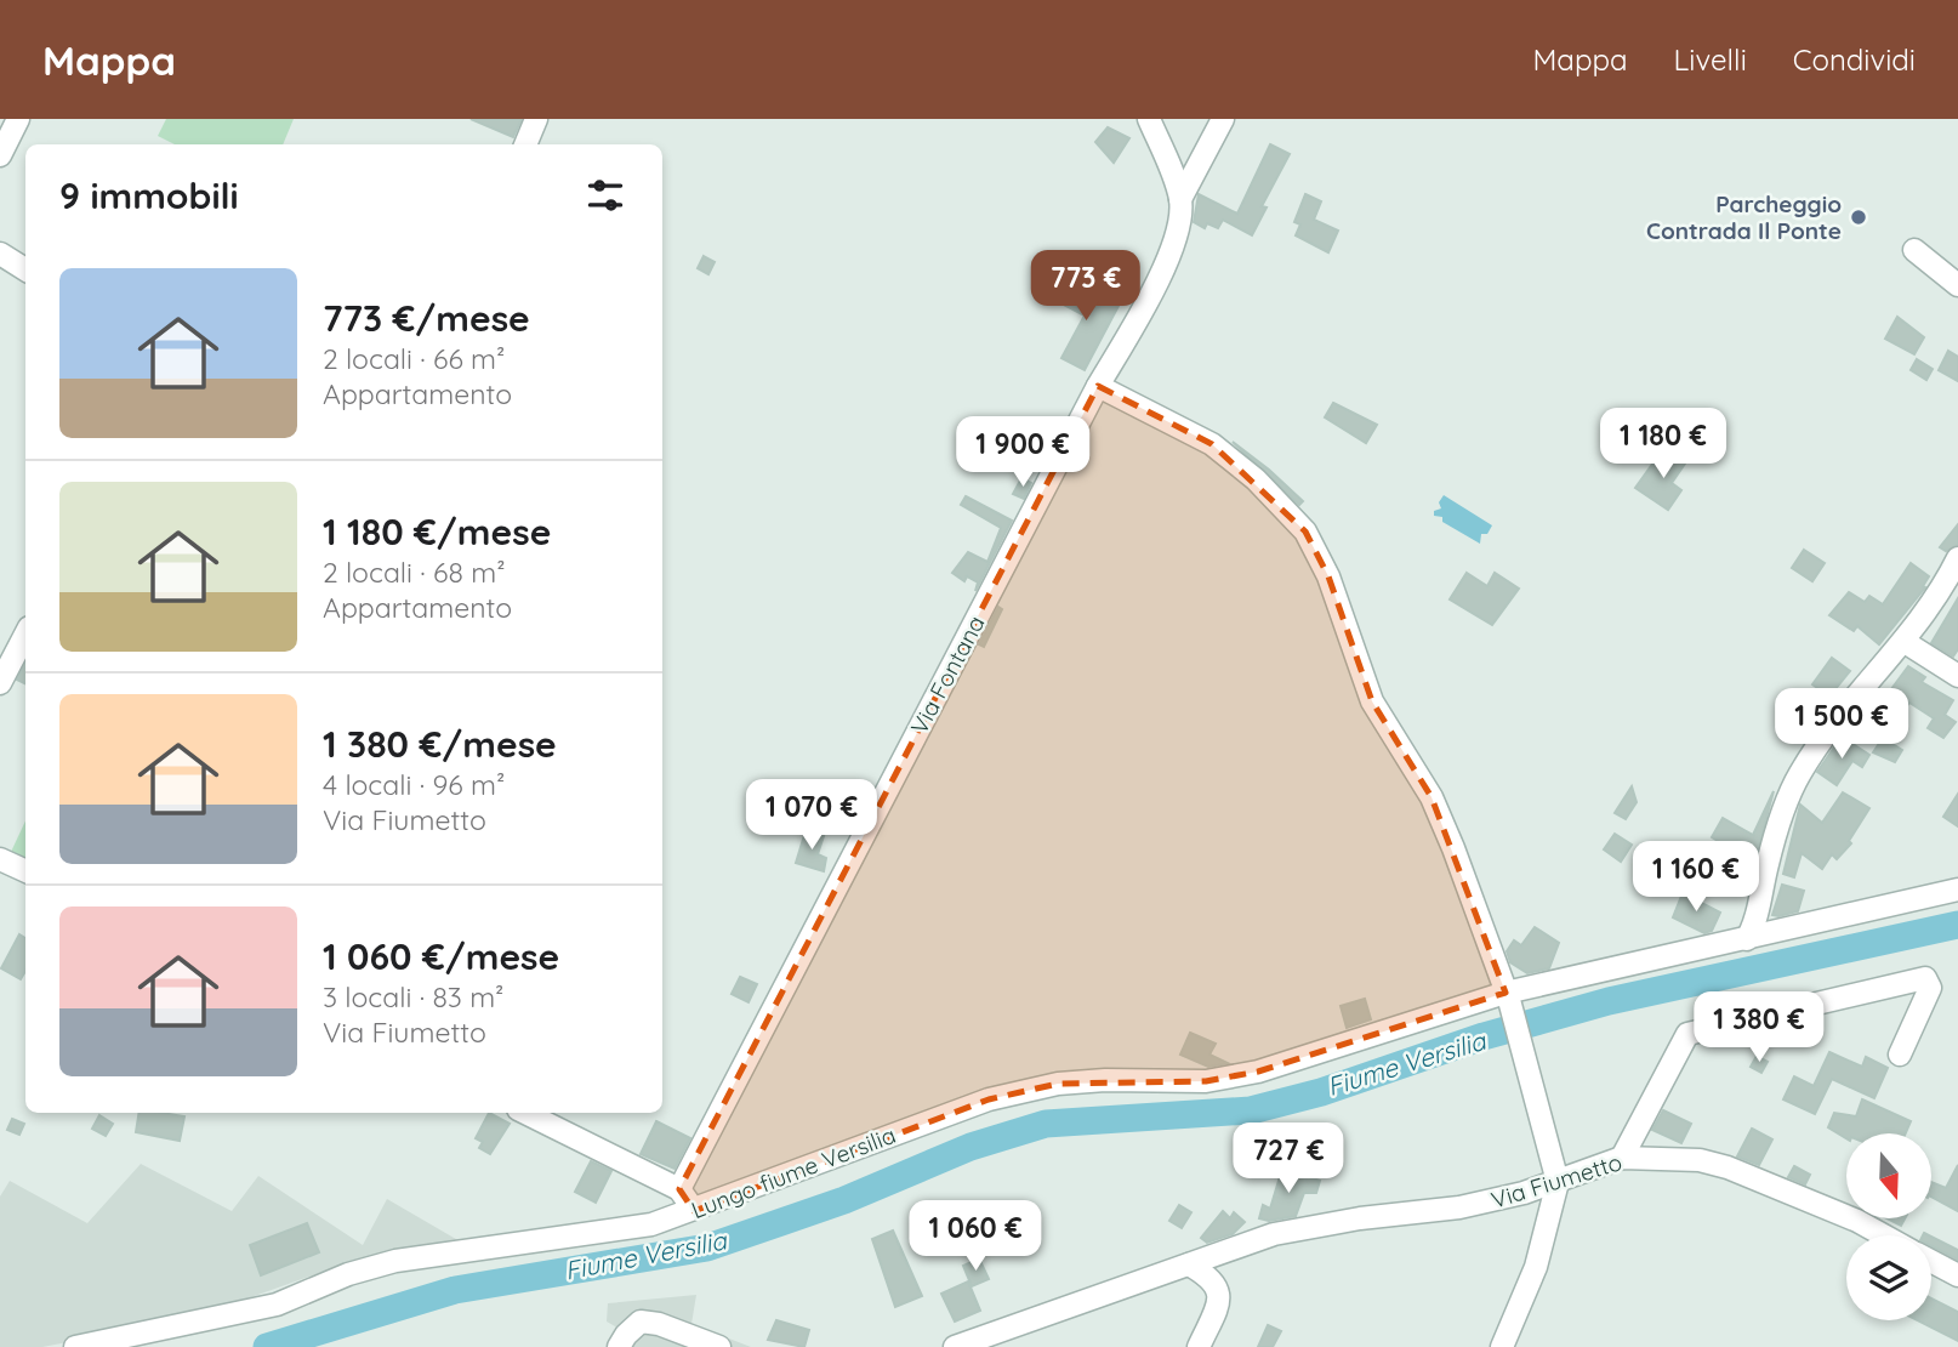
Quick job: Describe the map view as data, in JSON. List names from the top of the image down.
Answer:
{
  "streets": {
    "street": ["Via Fontana", "Lungo fiume Versilia", "Via Fiumetto"]
  },
  "water": ["Fiume Versilia"],
  "places": ["Parcheggio Contrada Il Ponte"],
  "north": "bottom",
  "page": {
    "header": "Mappa",
    "nav": ["Mappa", "Livelli", "Condividi"],
    "heading": "9 immobili",
    "list": [
      {
        "name": "773 €/mese",
        "note": "2 locali · 66 m² · Appartamento"
      },
      {
        "name": "1 180 €/mese",
        "note": "2 locali · 68 m² · Appartamento"
      },
      {
        "name": "1 380 €/mese",
        "note": "4 locali · 96 m² · Via Fiumetto"
      },
      {
        "name": "1 060 €/mese",
        "note": "3 locali · 83 m² · Via Fiumetto"
      }
    ],
    "price": [
      "773 €",
      "1 180 €",
      "1 900 €",
      "1 500 €",
      "1 070 €",
      "1 160 €",
      "1 380 €",
      "727 €",
      "1 060 €"
    ]
  }
}
